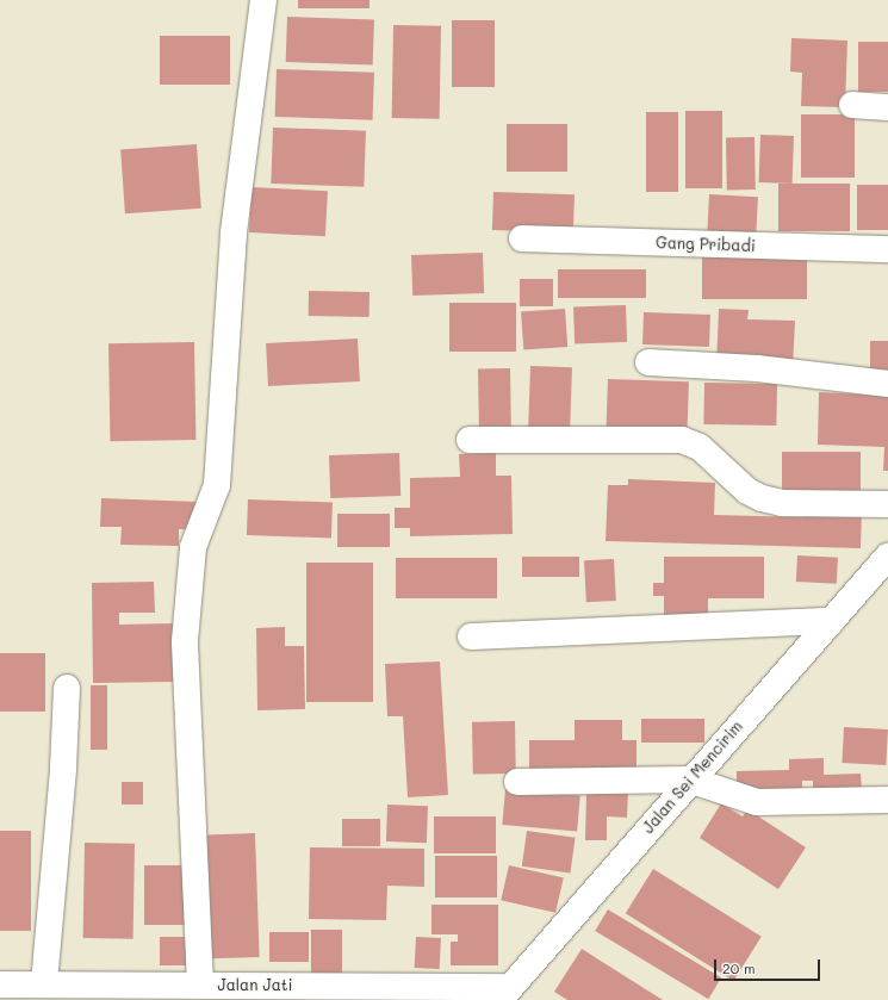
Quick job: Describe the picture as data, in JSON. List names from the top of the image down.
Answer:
{
  "streets": {
    "street": ["Gang Pribadi", "Jalan Sei Mencirim", "Jalan Jati"]
  },
  "crossings": [
    ["Jalan Sei Mencirim", "Jalan Jati"]
  ],
  "scale_bar": "20 m"
}
